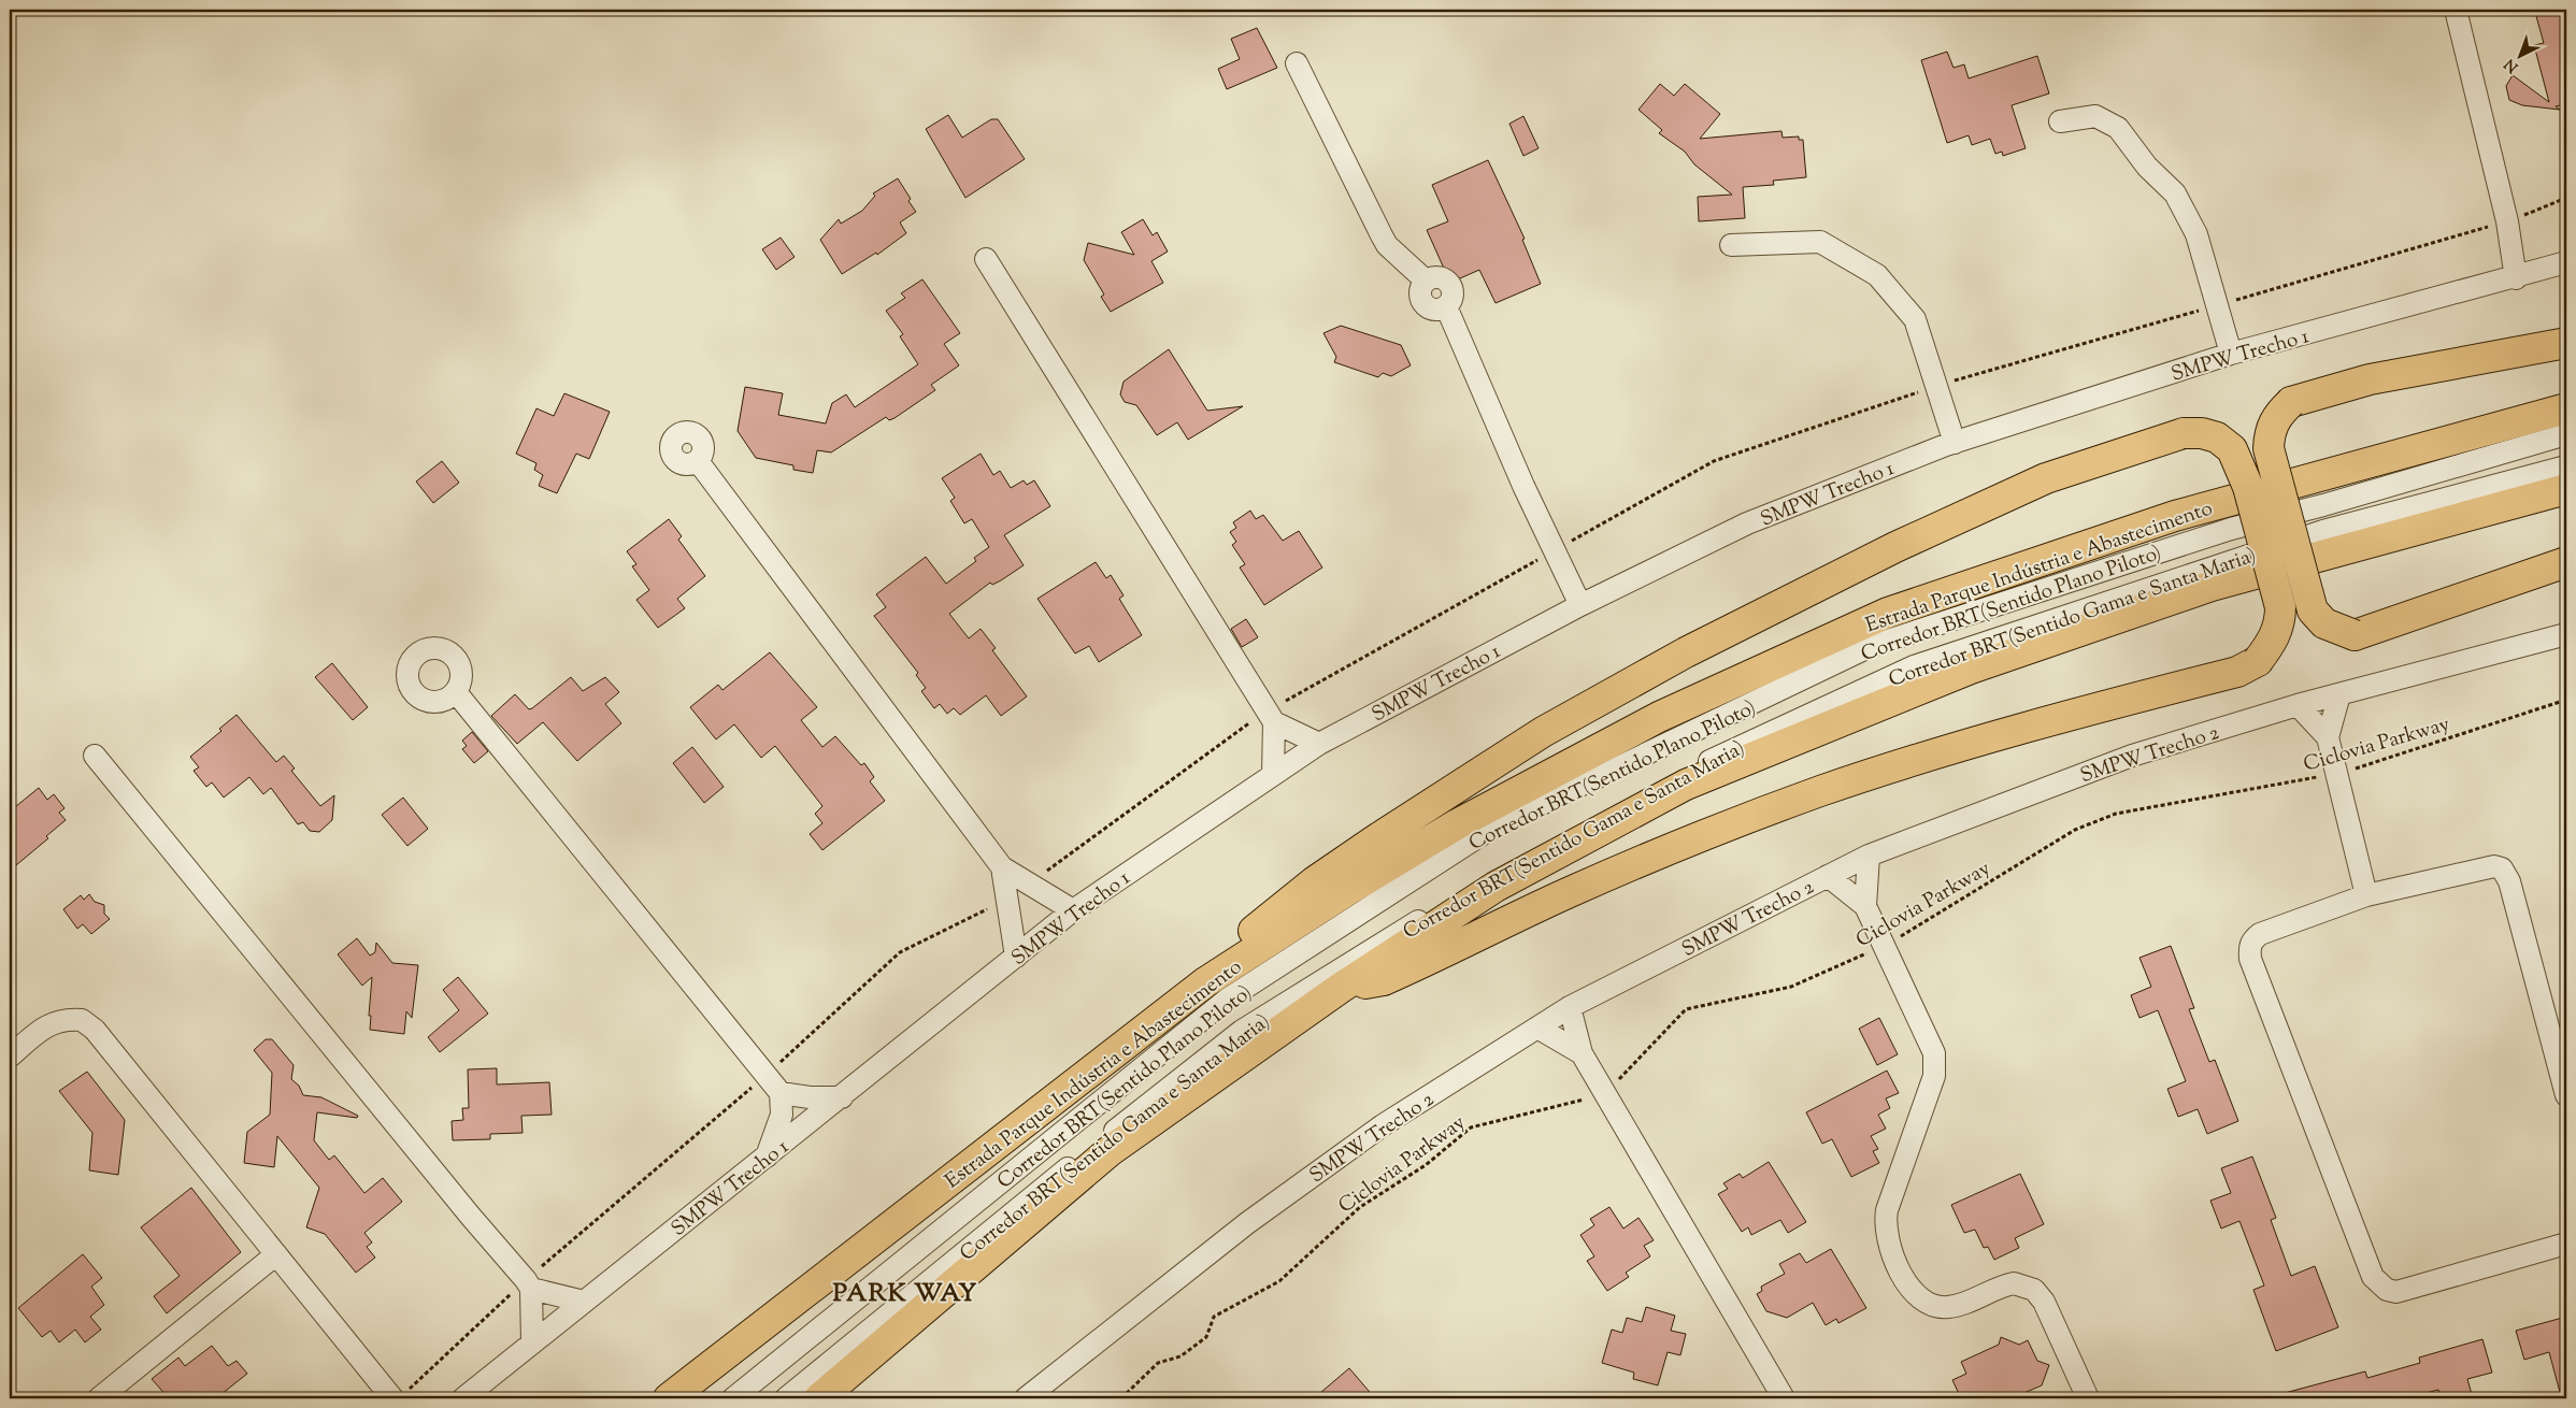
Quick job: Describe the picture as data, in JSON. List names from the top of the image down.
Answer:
{
  "streets": {
    "highway": ["Estrada Parque Indústria e Abastecimento"],
    "street": [
      "SMPW Trecho 1",
      "Corredor BRT(Sentido Plano Piloto)",
      "Corredor BRT(Sentido Gama e Santa Maria)",
      "SMPW Trecho 2"
    ],
    "path": ["Ciclovia Parkway"]
  },
  "districts": ["PARK WAY"],
  "north": "bottom left"
}
